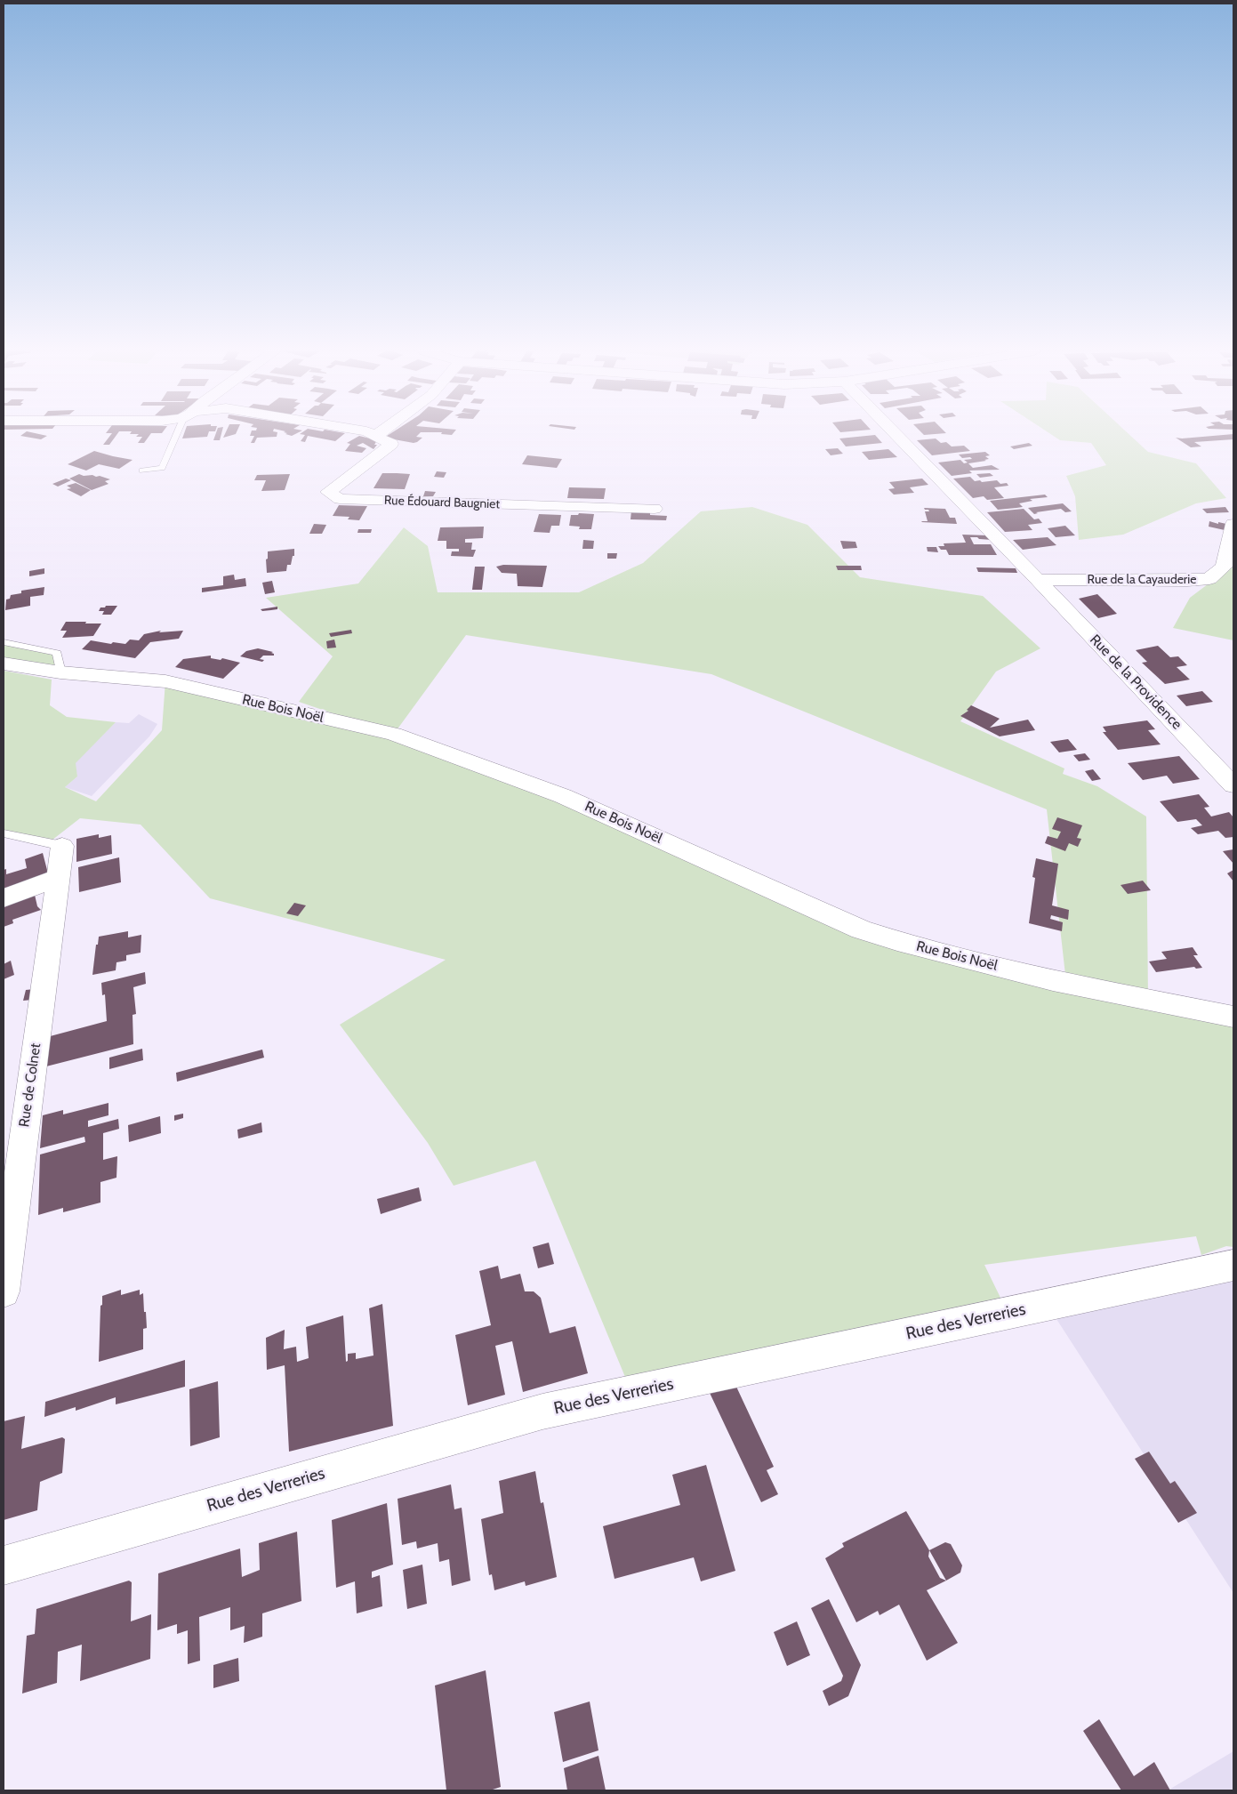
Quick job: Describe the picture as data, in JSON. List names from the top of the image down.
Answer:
{
  "streets": {
    "street": [
      "Rue Édouard Baugniet",
      "Rue de la Cayauderie",
      "Rue de la Providence",
      "Rue Bois Noël",
      "Rue de Colnet",
      "Rue des Verreries"
    ]
  },
  "crossings": [
    ["Rue de la Cayauderie", "Rue de la Providence"]
  ]
}
